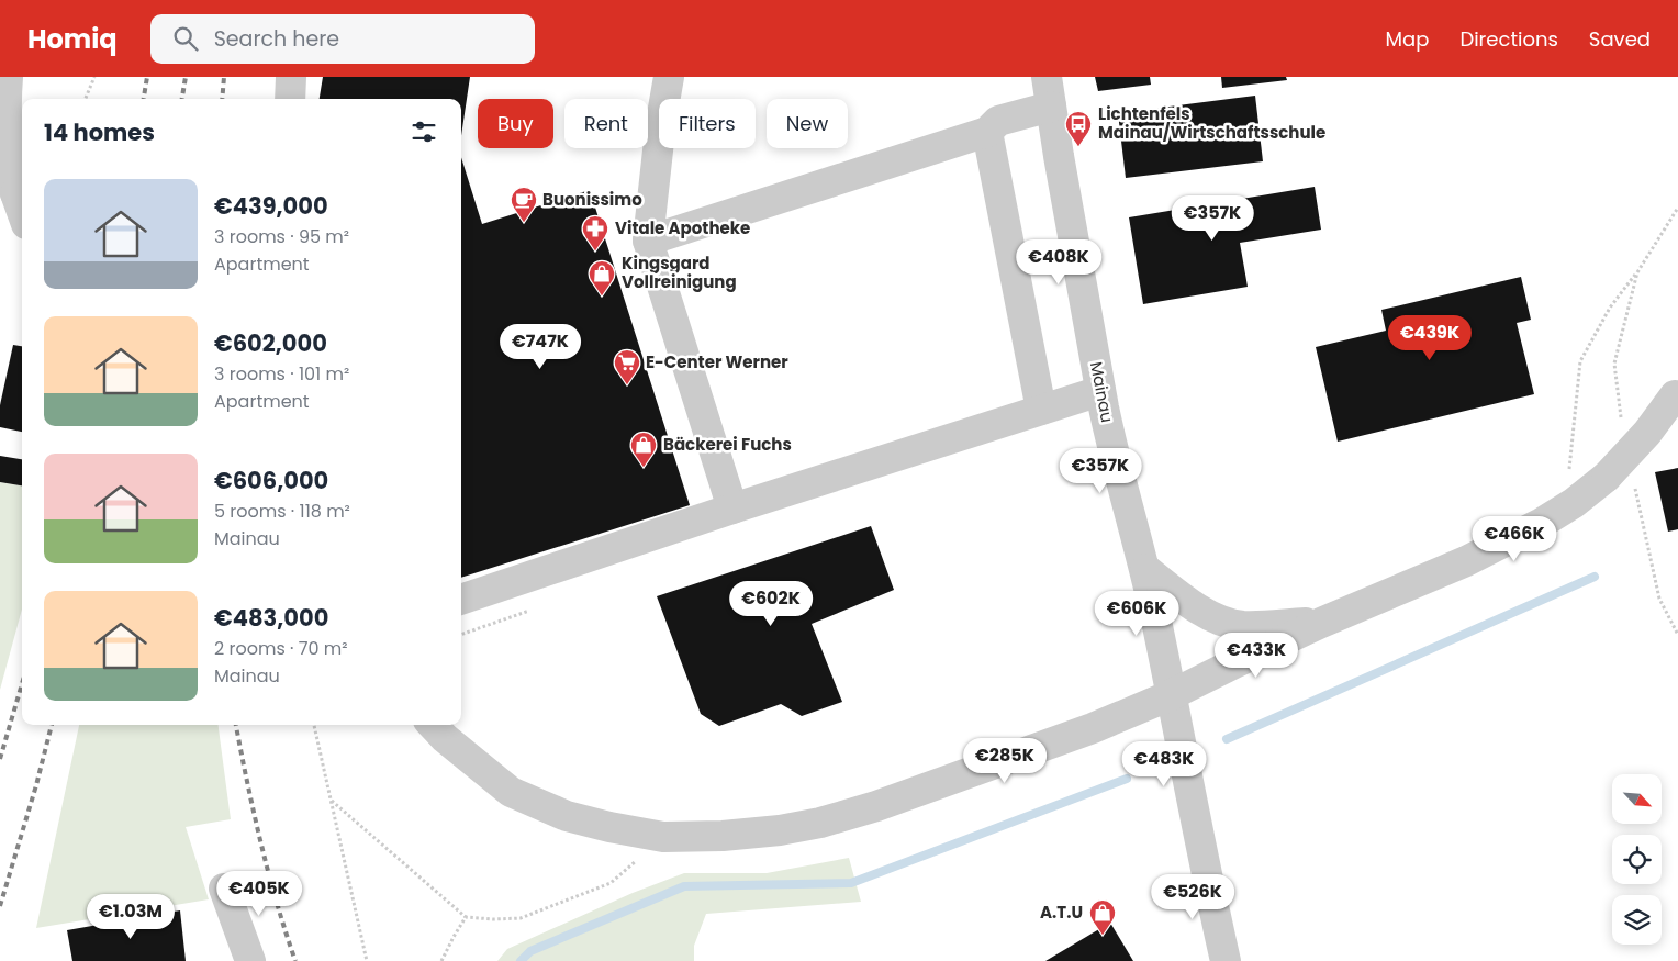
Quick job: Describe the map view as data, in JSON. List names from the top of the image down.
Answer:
{
  "streets": {
    "street": ["Mainau"]
  },
  "places": {
    "bus stop": ["Lichtenfels Mainau/Wirtschaftsschule"],
    "cafe": ["Buonissimo"],
    "pharmacy": ["Vitale Apotheke"],
    "shop": ["Kingsgard Vollreinigung", "Bäckerei Fuchs", "A.T.U"],
    "supermarket": ["E-Center Werner"]
  },
  "north": "bottom right",
  "page": {
    "header": "Homiq",
    "search": "Search here",
    "nav": ["Map", "Directions", "Saved"],
    "chip": [
      "Buy",
      "Rent",
      "Filters",
      "New"
    ],
    "heading": "14 homes",
    "list": [
      {
        "name": "€439,000",
        "note": "3 rooms · 95 m² · Apartment"
      },
      {
        "name": "€602,000",
        "note": "3 rooms · 101 m² · Apartment"
      },
      {
        "name": "€606,000",
        "note": "5 rooms · 118 m² · Mainau"
      },
      {
        "name": "€483,000",
        "note": "2 rooms · 70 m² · Mainau"
      }
    ],
    "price": [
      "€357K",
      "€408K",
      "€439K",
      "€747K",
      "€357K",
      "€466K",
      "€602K",
      "€606K",
      "€433K",
      "€285K",
      "€483K",
      "€405K",
      "€526K",
      "€1.03M"
    ]
  }
}
